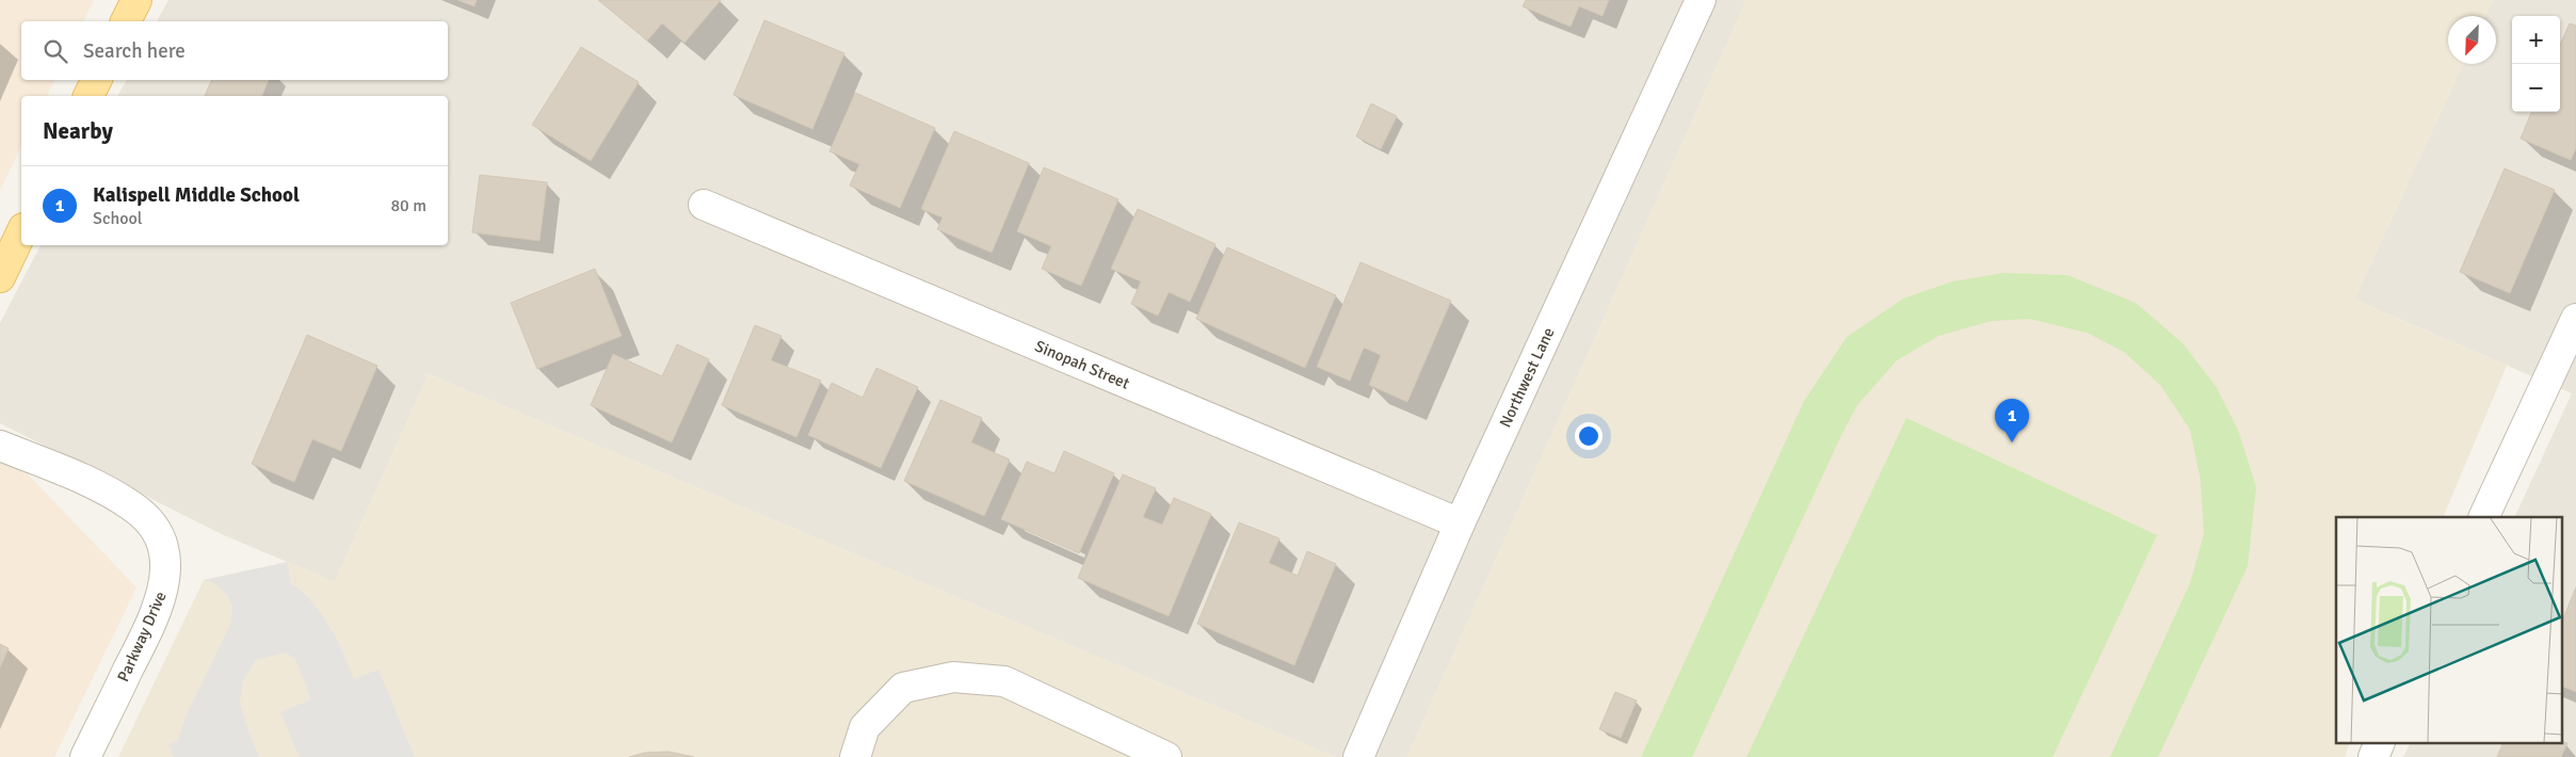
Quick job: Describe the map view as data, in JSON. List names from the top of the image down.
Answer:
{
  "streets": {
    "street": ["Sinopah Street", "Northwest Lane", "Parkway Drive"]
  },
  "crossings": [
    ["Sinopah Street", "Northwest Lane"]
  ],
  "north": "bottom left",
  "page": {
    "map_buttons": ["+", "−"],
    "search": "Search here",
    "heading": "Nearby",
    "list": [
      {
        "mark": "1",
        "name": "Kalispell Middle School",
        "note": "School",
        "value": "80 m"
      }
    ],
    "pins": "1"
  }
}
